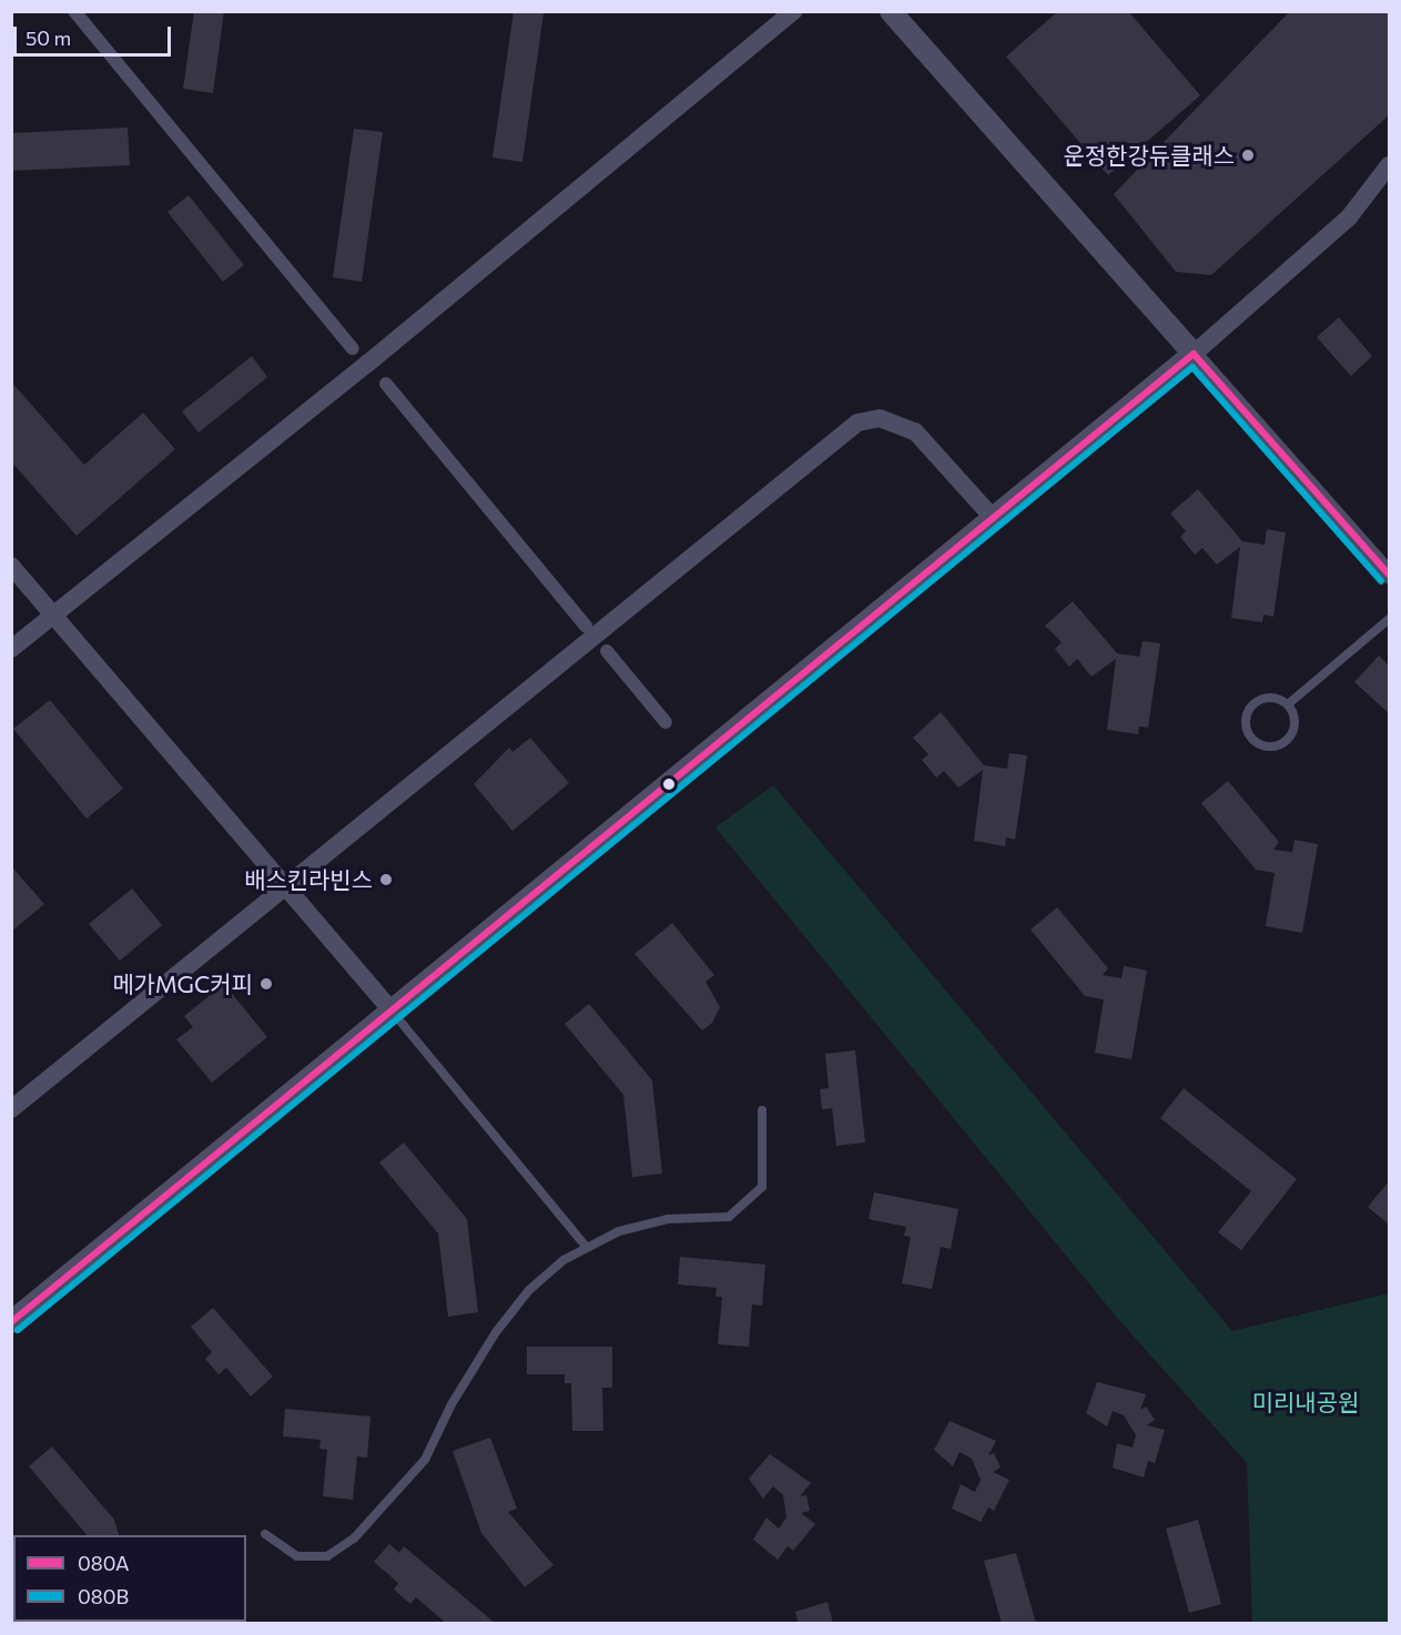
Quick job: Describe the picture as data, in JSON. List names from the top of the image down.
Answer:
{
  "parks": ["미리내공원"],
  "places": ["운정한강듀클래스", "배스킨라빈스", "메가MGC커피"],
  "lines": ["transit line 080A", "transit line 080B"],
  "legend": ["080A", "080B"],
  "scale_bar": "50 m"
}
